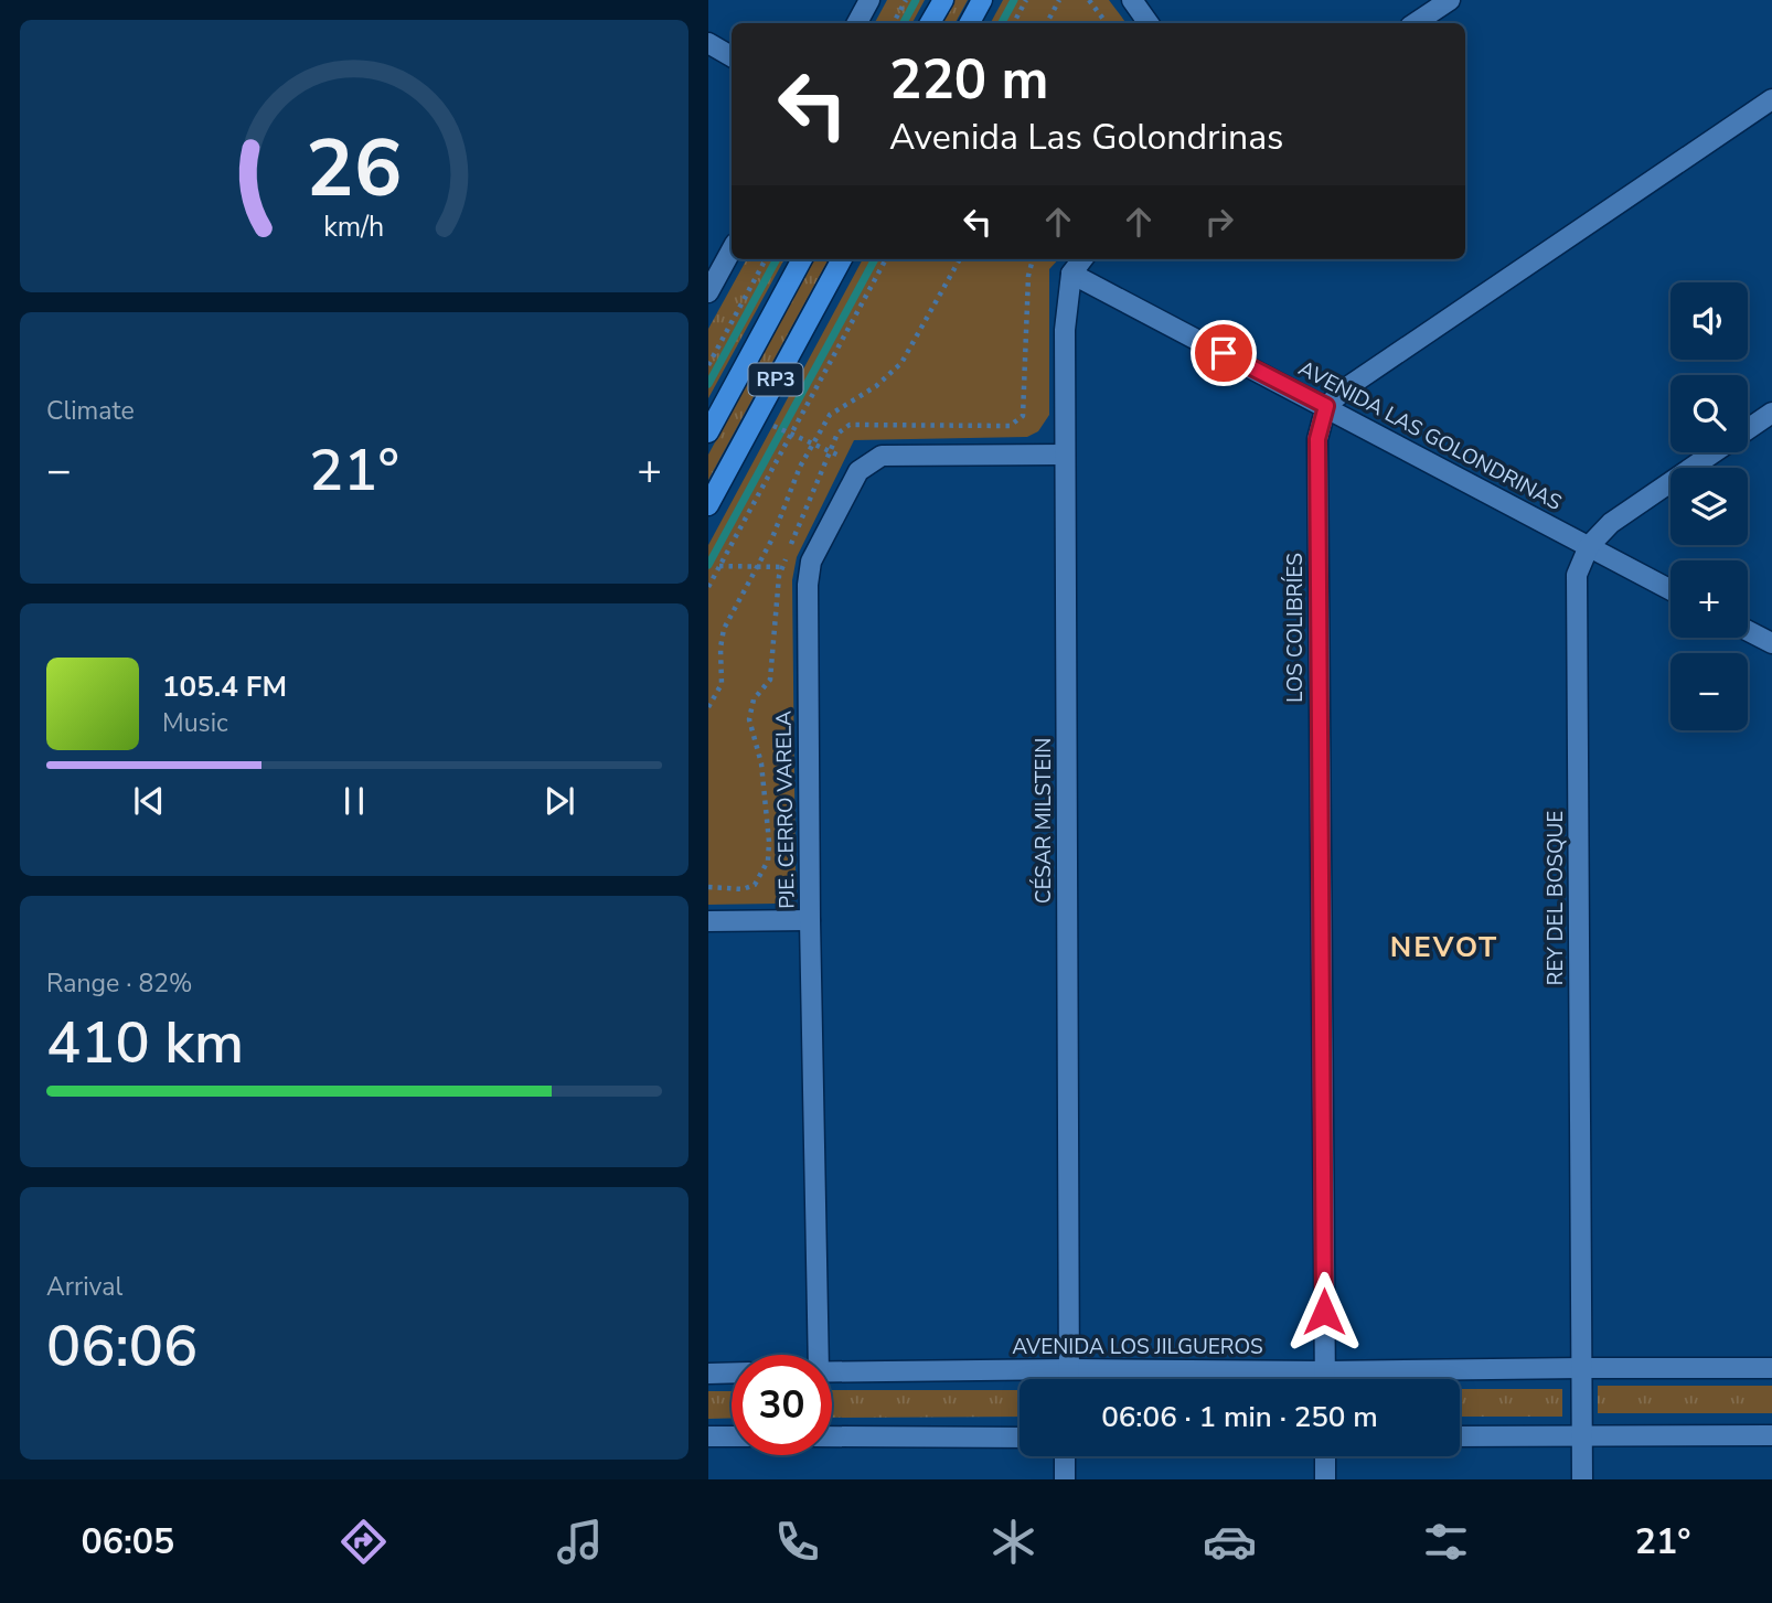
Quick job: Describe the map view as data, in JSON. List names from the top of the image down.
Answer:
{
  "streets": {
    "main road": ["RP3"],
    "street": [
      "AVENIDA LAS GOLONDRINAS",
      "LOS COLIBRÍES",
      "PJE. CERRO VARELA",
      "CÉSAR MILSTEIN",
      "REY DEL BOSQUE",
      "AVENIDA LOS JILGUEROS"
    ]
  },
  "crossings": [
    ["AVENIDA LAS GOLONDRINAS", "LOS COLIBRÍES"],
    ["AVENIDA LAS GOLONDRINAS", "CÉSAR MILSTEIN"],
    ["AVENIDA LAS GOLONDRINAS", "REY DEL BOSQUE"],
    ["CÉSAR MILSTEIN", "AVENIDA LOS JILGUEROS"],
    ["REY DEL BOSQUE", "AVENIDA LOS JILGUEROS"]
  ],
  "districts": ["NEVOT"],
  "page": {
    "turn": ["220 m", "Avenida Las Golondrinas"],
    "map_buttons": ["+", "−"],
    "tile": [
      "Climate",
      ["Range · 82%", "410 km"],
      ["Arrival", "06:06"]
    ],
    "heat": ["−", "21°", "+"],
    "song": ["105.4 FM", "Music"],
    "limit": "30",
    "trip": "06:06 · 1 min · 250 m",
    "tabs": ["06:05", "21°"],
    "gauge": ["26", "km/h"]
  }
}
